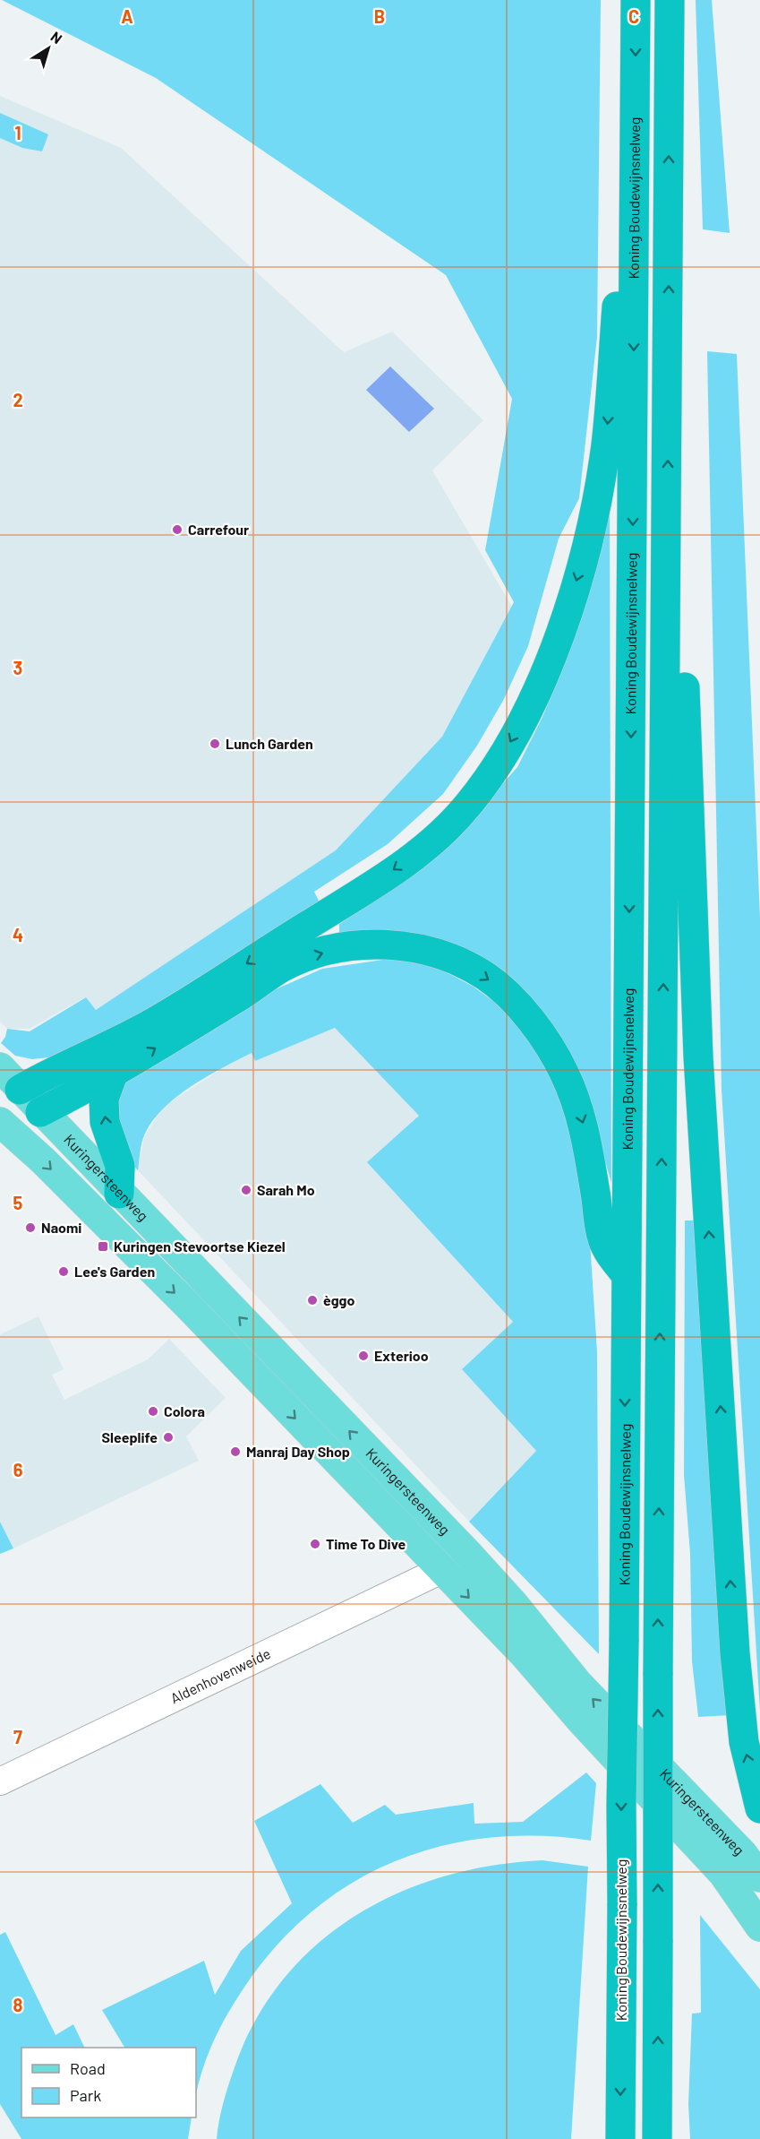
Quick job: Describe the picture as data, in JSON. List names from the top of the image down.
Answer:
{
  "streets": {
    "highway": ["Koning Boudewijnsnelweg"],
    "main road": ["Kuringersteenweg"],
    "street": ["Aldenhovenweide"]
  },
  "crossings": [
    ["Kuringersteenweg", "Aldenhovenweide"]
  ],
  "places": {
    "other": [
      "Carrefour",
      "Lunch Garden",
      "Sarah Mo",
      "Naomi",
      "Lee's Garden",
      "èggo",
      "Exterioo",
      "Colora",
      "Sleeplife",
      "Manraj Day Shop",
      "Time To Dive"
    ],
    "transit": ["Kuringen Stevoortse Kiezel"]
  },
  "legend": ["Road", "Park"],
  "north": "top right",
  "grid": {
    "columns": ["A", "B", "C"],
    "rows": [
      "1",
      "2",
      "3",
      "4",
      "5",
      "6",
      "7",
      "8"
    ]
  }
}
